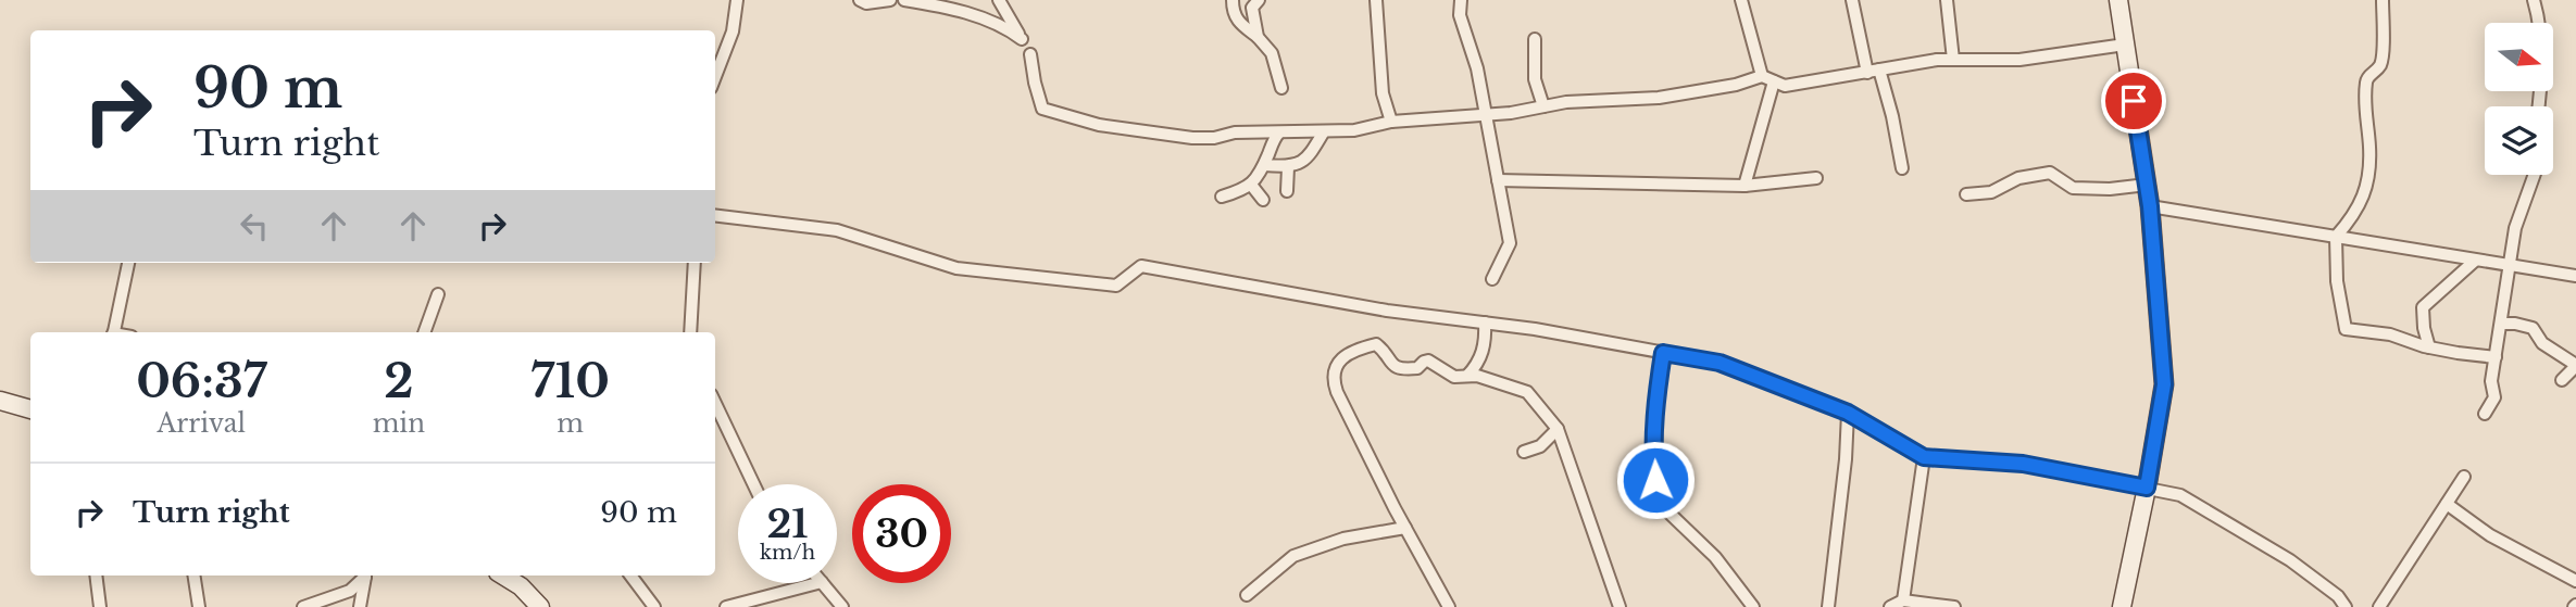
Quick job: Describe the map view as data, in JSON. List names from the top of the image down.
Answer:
{
  "north": "right",
  "page": {
    "turn": ["90 m", "Turn right"],
    "eta": [
      "06:37",
      "Arrival",
      "2",
      "min",
      "710",
      "m"
    ],
    "list": [
      {
        "name": "Turn right",
        "value": "90 m"
      }
    ],
    "speed": "21 km/h",
    "limit": "30"
  }
}
